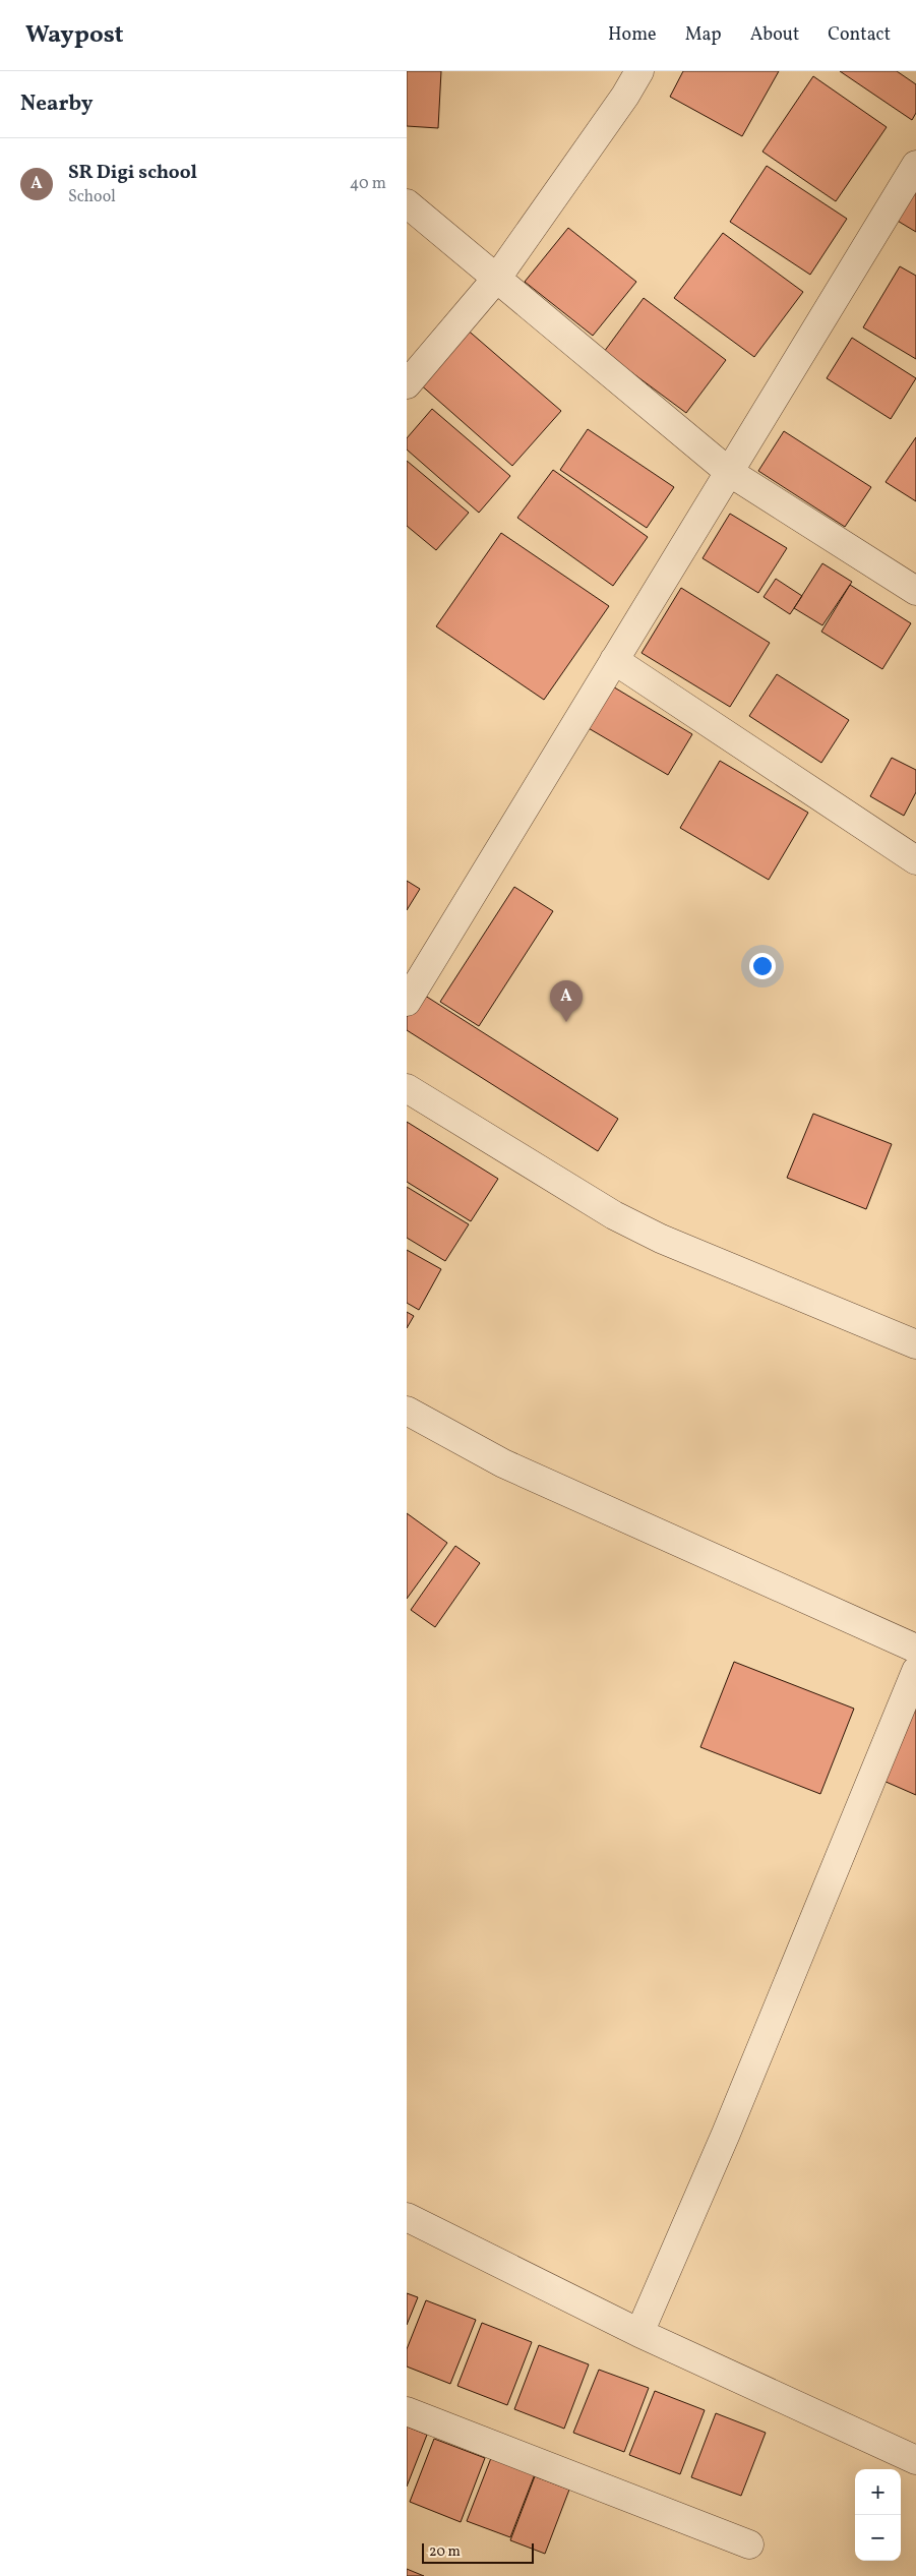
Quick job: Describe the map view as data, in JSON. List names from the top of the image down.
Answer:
{
  "scale_bar": "20 m",
  "page": {
    "header": "Waypost",
    "nav": [
      "Home",
      "Map",
      "About",
      "Contact"
    ],
    "heading": "Nearby",
    "list": [
      {
        "mark": "A",
        "name": "SR Digi school",
        "note": "School",
        "value": "40 m"
      }
    ],
    "pins": "A",
    "map_buttons": ["+", "−"],
    "scale": "20 m"
  }
}
